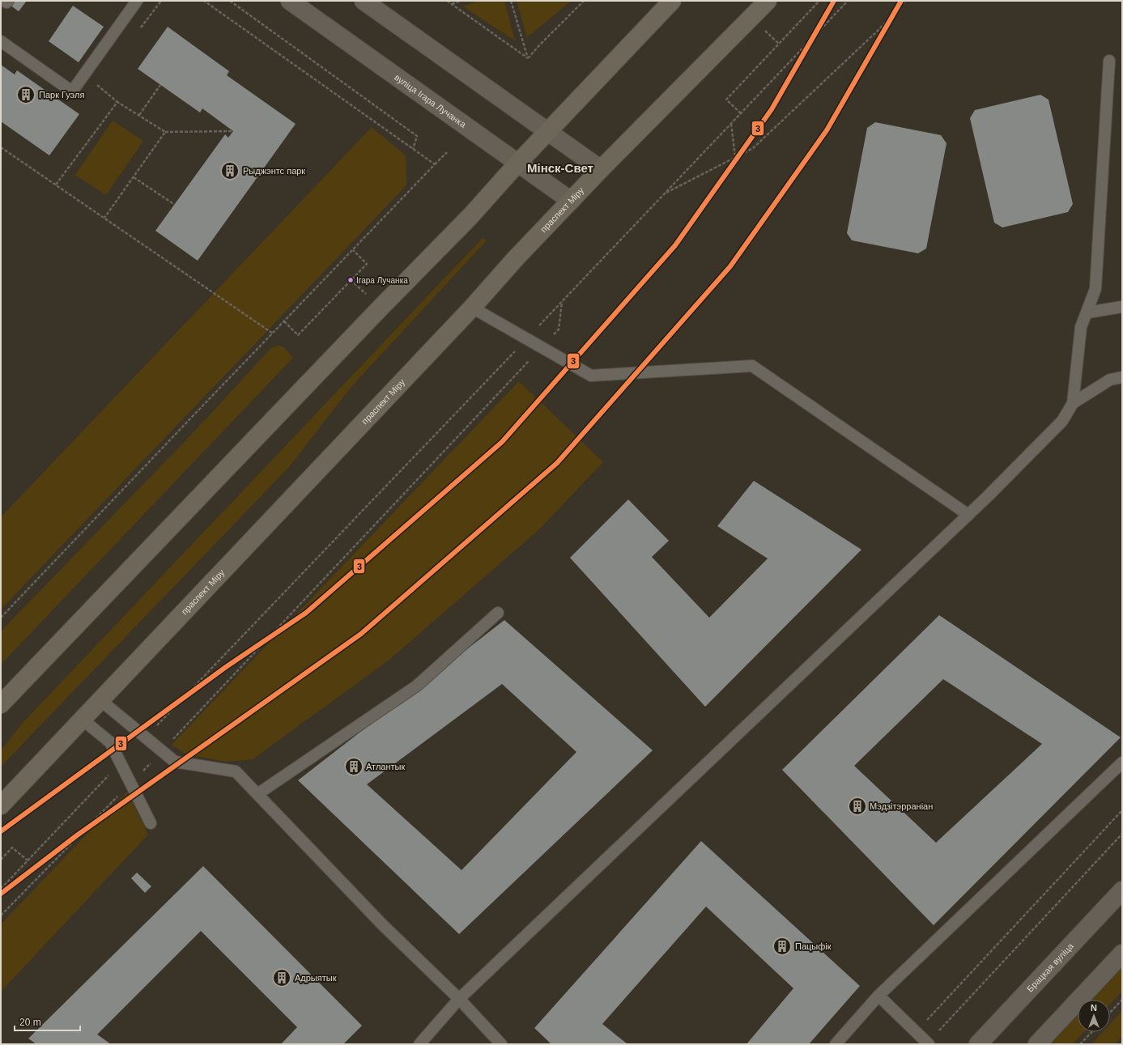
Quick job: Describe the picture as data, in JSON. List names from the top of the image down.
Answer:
{
  "streets": {
    "main road": ["праспект Міру"],
    "street": ["вуліца Ігара Лучанка", "Брацкая вуліца"]
  },
  "crossings": [
    ["вуліца Ігара Лучанка", "праспект Міру"]
  ],
  "districts": ["Мінск-Свет"],
  "places": {
    "building": [
      "Парк Гуэля",
      "Рыджэнтс парк",
      "Атлантык",
      "Мэдзітэрраніан",
      "Пацыфік",
      "Адрыятык"
    ],
    "other": ["Ігара Лучанка"]
  },
  "lines": ["transit line 3"],
  "scale_bar": "20 m",
  "north": "top"
}
